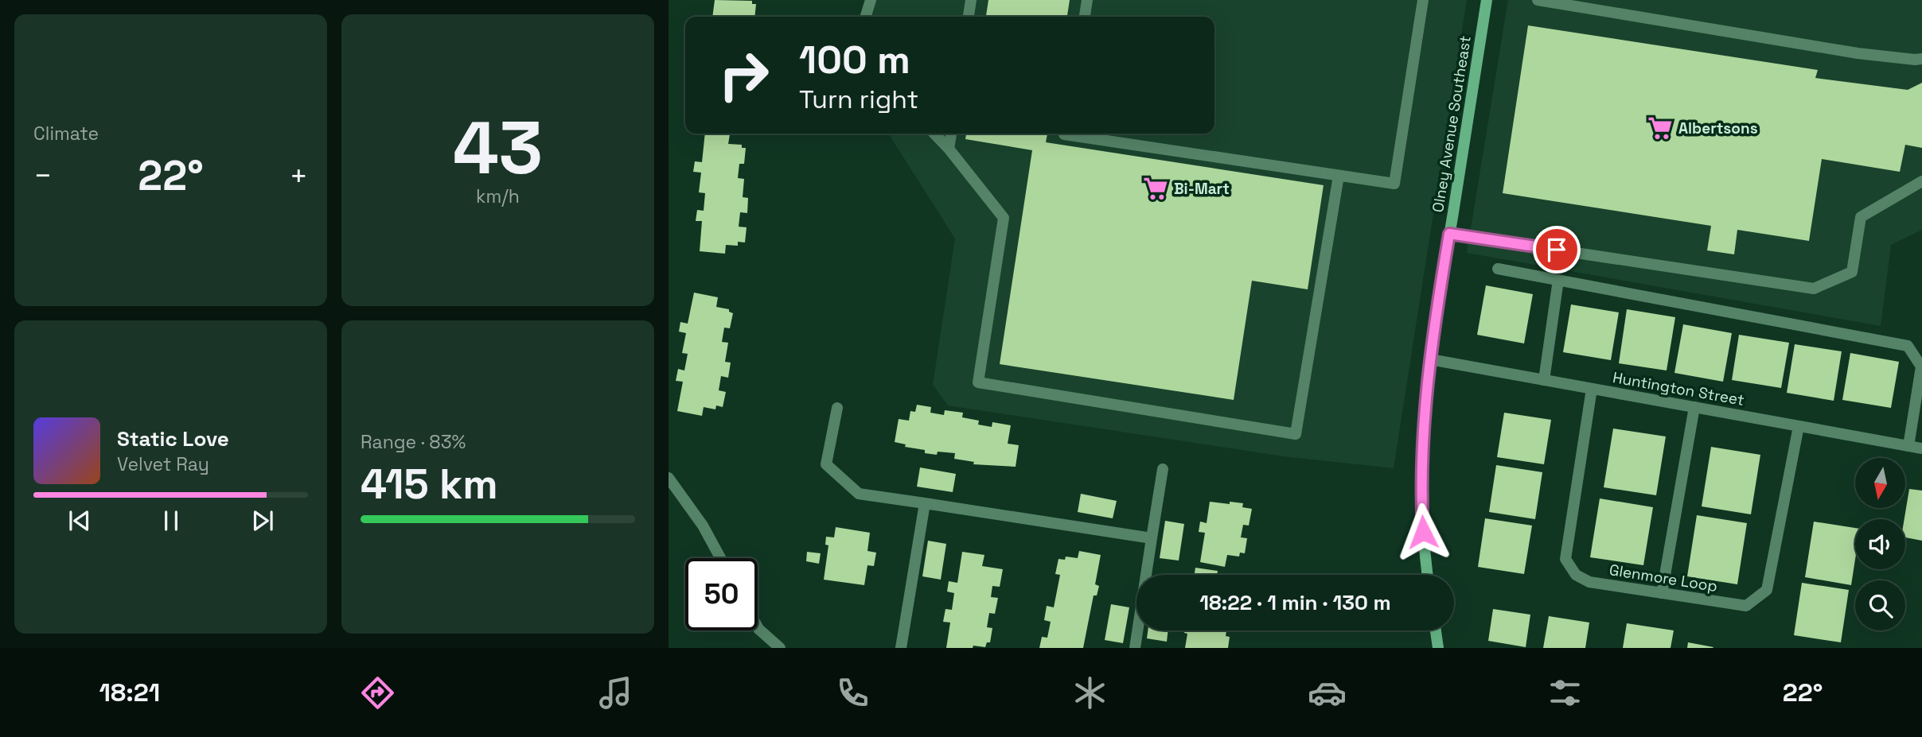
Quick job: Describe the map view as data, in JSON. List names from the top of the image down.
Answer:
{
  "streets": {
    "main road": ["Olney Avenue Southeast"],
    "street": ["Huntington Street", "Glenmore Loop"]
  },
  "crossings": [
    ["Olney Avenue Southeast", "Huntington Street"],
    ["Huntington Street", "Glenmore Loop"]
  ],
  "places": {
    "supermarket": ["Albertsons", "Bi-Mart"]
  },
  "north": "bottom",
  "page": {
    "tile": [
      "Climate",
      ["43", "km/h"],
      ["Range · 83%", "415 km"]
    ],
    "turn": ["100 m", "Turn right"],
    "heat": ["−", "22°", "+"],
    "song": ["Static Love", "Velvet Ray"],
    "limit": "50",
    "trip": "18:22 · 1 min · 130 m",
    "tabs": ["18:21", "22°"]
  }
}
